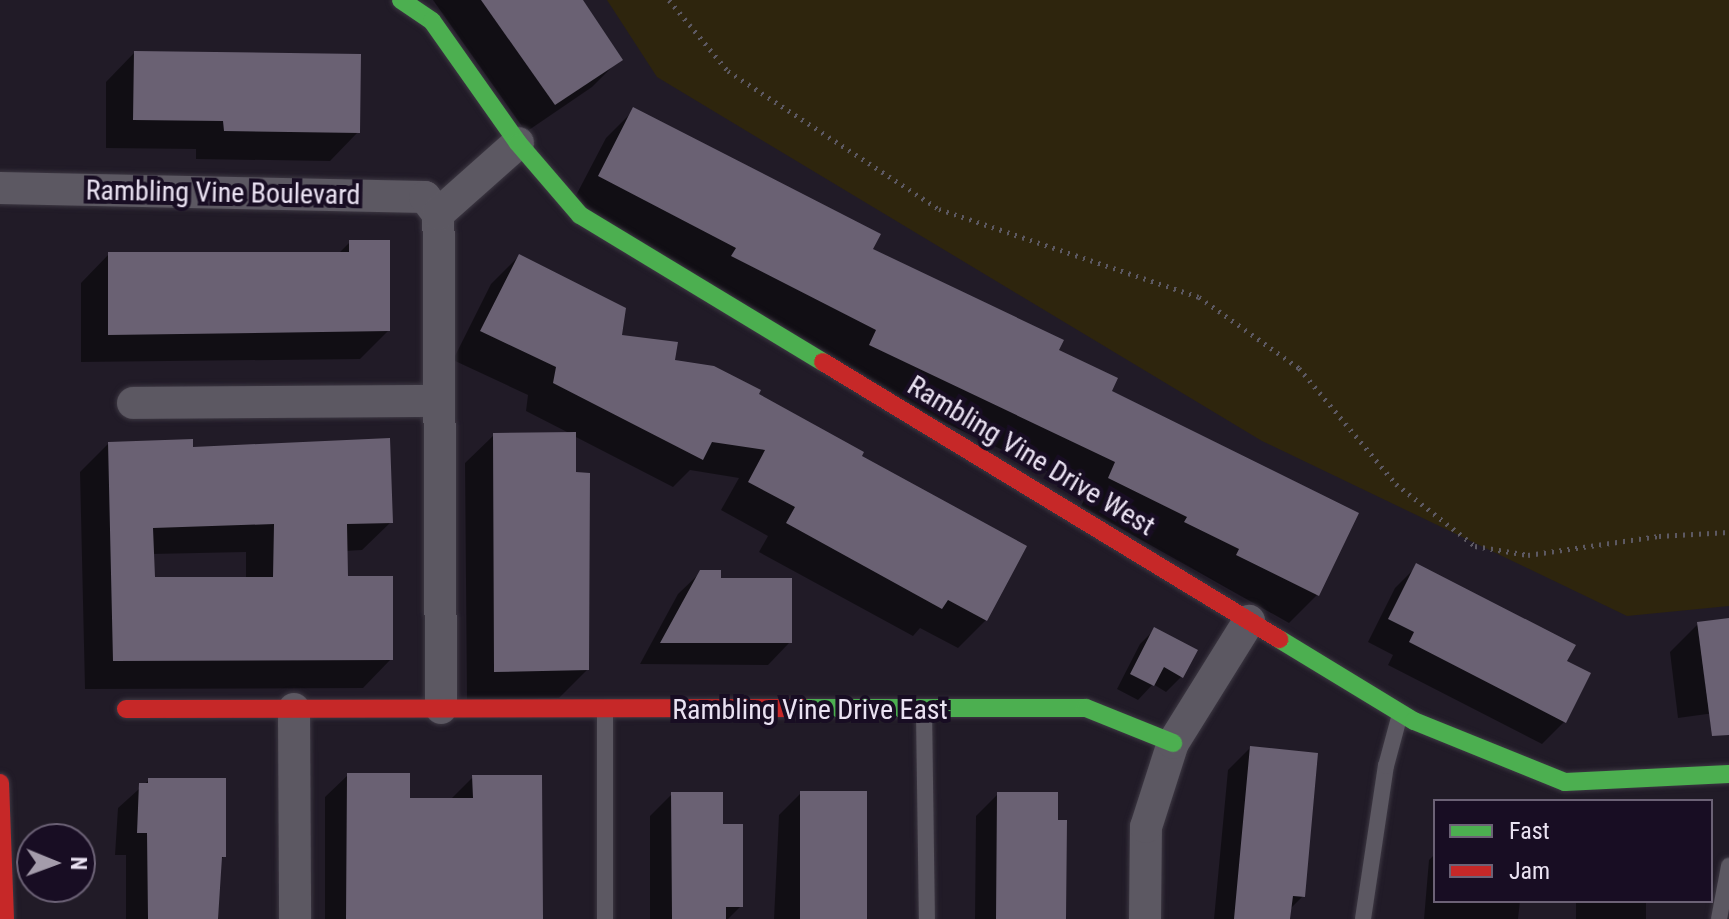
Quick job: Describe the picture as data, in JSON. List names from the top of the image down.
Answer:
{
  "streets": {
    "street": ["Rambling Vine Boulevard", "Rambling Vine Drive West", "Rambling Vine Drive East"]
  },
  "legend": ["Fast", "Jam"],
  "north": "right"
}
